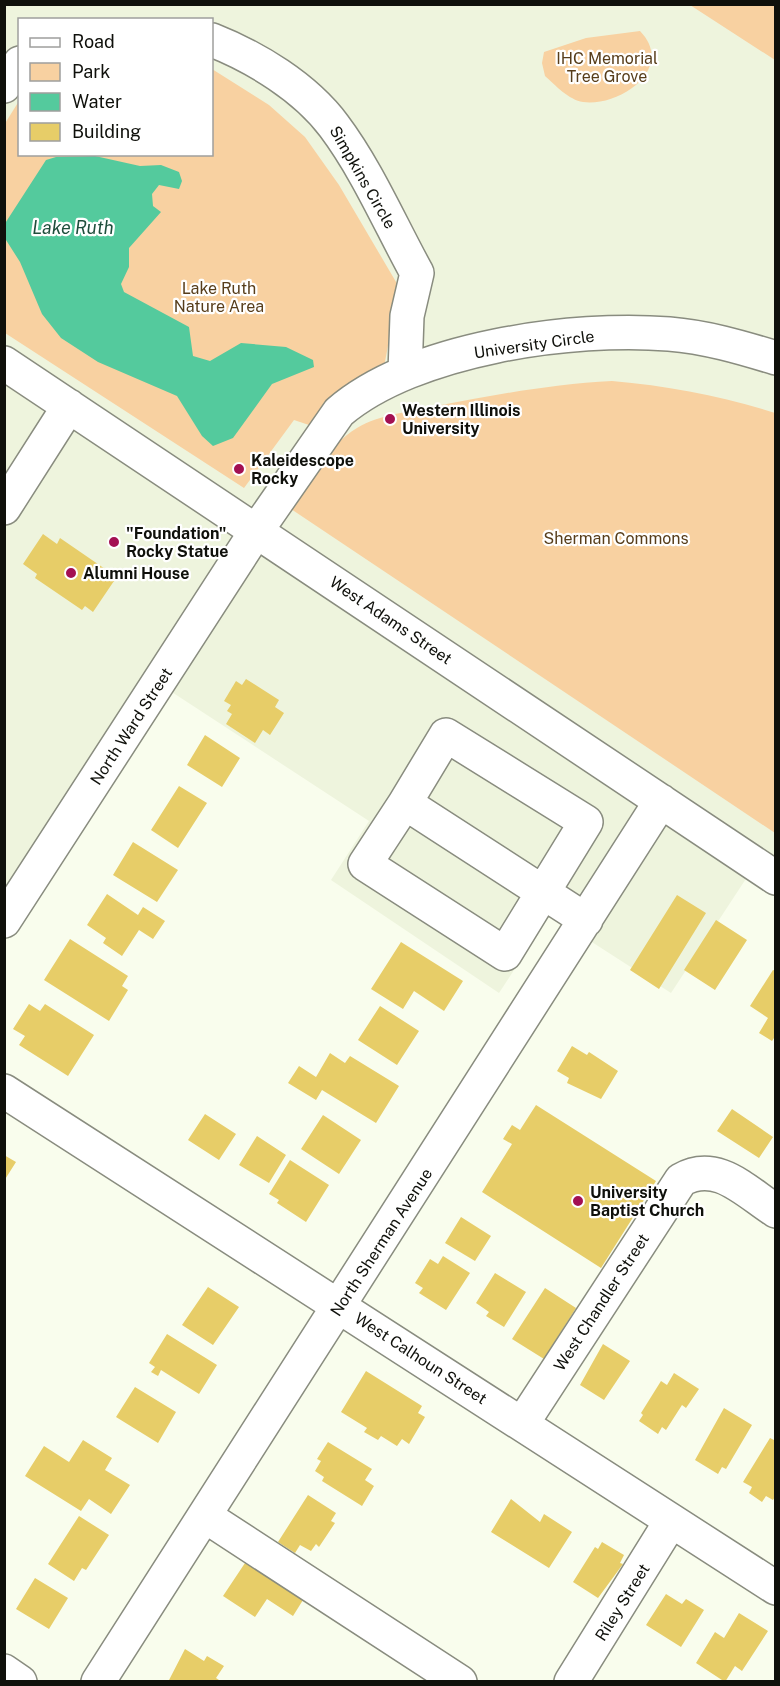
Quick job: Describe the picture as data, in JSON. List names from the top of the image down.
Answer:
{
  "streets": {
    "street": [
      "Simpkins Circle",
      "University Circle",
      "West Adams Street",
      "North Ward Street",
      "North Sherman Avenue",
      "West Chandler Street",
      "West Calhoun Street",
      "Riley Street"
    ]
  },
  "crossings": [
    ["Simpkins Circle", "University Circle"],
    ["University Circle", "West Adams Street"],
    ["University Circle", "North Ward Street"],
    ["West Adams Street", "North Ward Street"],
    ["West Adams Street", "North Sherman Avenue"],
    ["North Sherman Avenue", "West Calhoun Street"],
    ["West Chandler Street", "West Calhoun Street"],
    ["West Calhoun Street", "Riley Street"]
  ],
  "water": ["Lake Ruth"],
  "parks": ["IHC Memorial Tree Grove", "Lake Ruth Nature Area", "Sherman Commons"],
  "places": [
    "Western Illinois University",
    "Kaleidescope Rocky",
    "\"Foundation\" Rocky Statue",
    "Alumni House",
    "University Baptist Church"
  ],
  "legend": [
    "Road",
    "Park",
    "Water",
    "Building"
  ]
}
